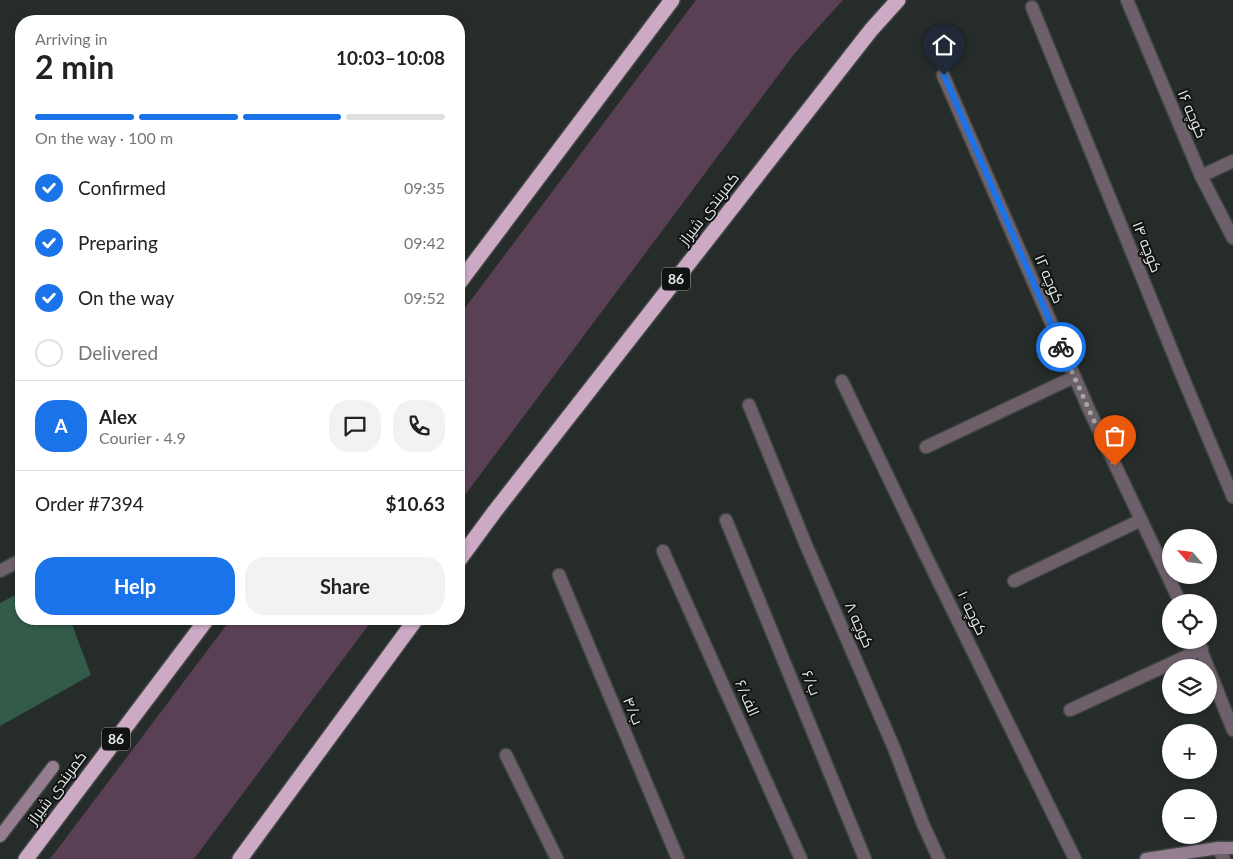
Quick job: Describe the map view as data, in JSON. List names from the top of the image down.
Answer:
{
  "streets": {
    "highway": ["کمربندی شیراز", "86"],
    "street": [
      "کوچه ۱۶",
      "کوچه ۱۴",
      "کوچه ۱۲",
      "کوچه ۱۰",
      "کوچه ۸",
      "ب/۶",
      "۶/الف",
      "۴/ب"
    ]
  },
  "north": "top left",
  "page": {
    "heading": ["2 min", "Arriving in", "10:03–10:08"],
    "panel": [
      "Alex",
      "Courier · 4.9",
      "Order #7394",
      "$10.63"
    ],
    "bar": "On the way · 100 m",
    "list": [
      ["Confirmed", "09:35"],
      ["Preparing", "09:42"],
      ["On the way", "09:52"],
      "Delivered"
    ],
    "round": "A",
    "map_buttons": ["+", "−"],
    "buttons": ["Help", "Share"]
  }
}
